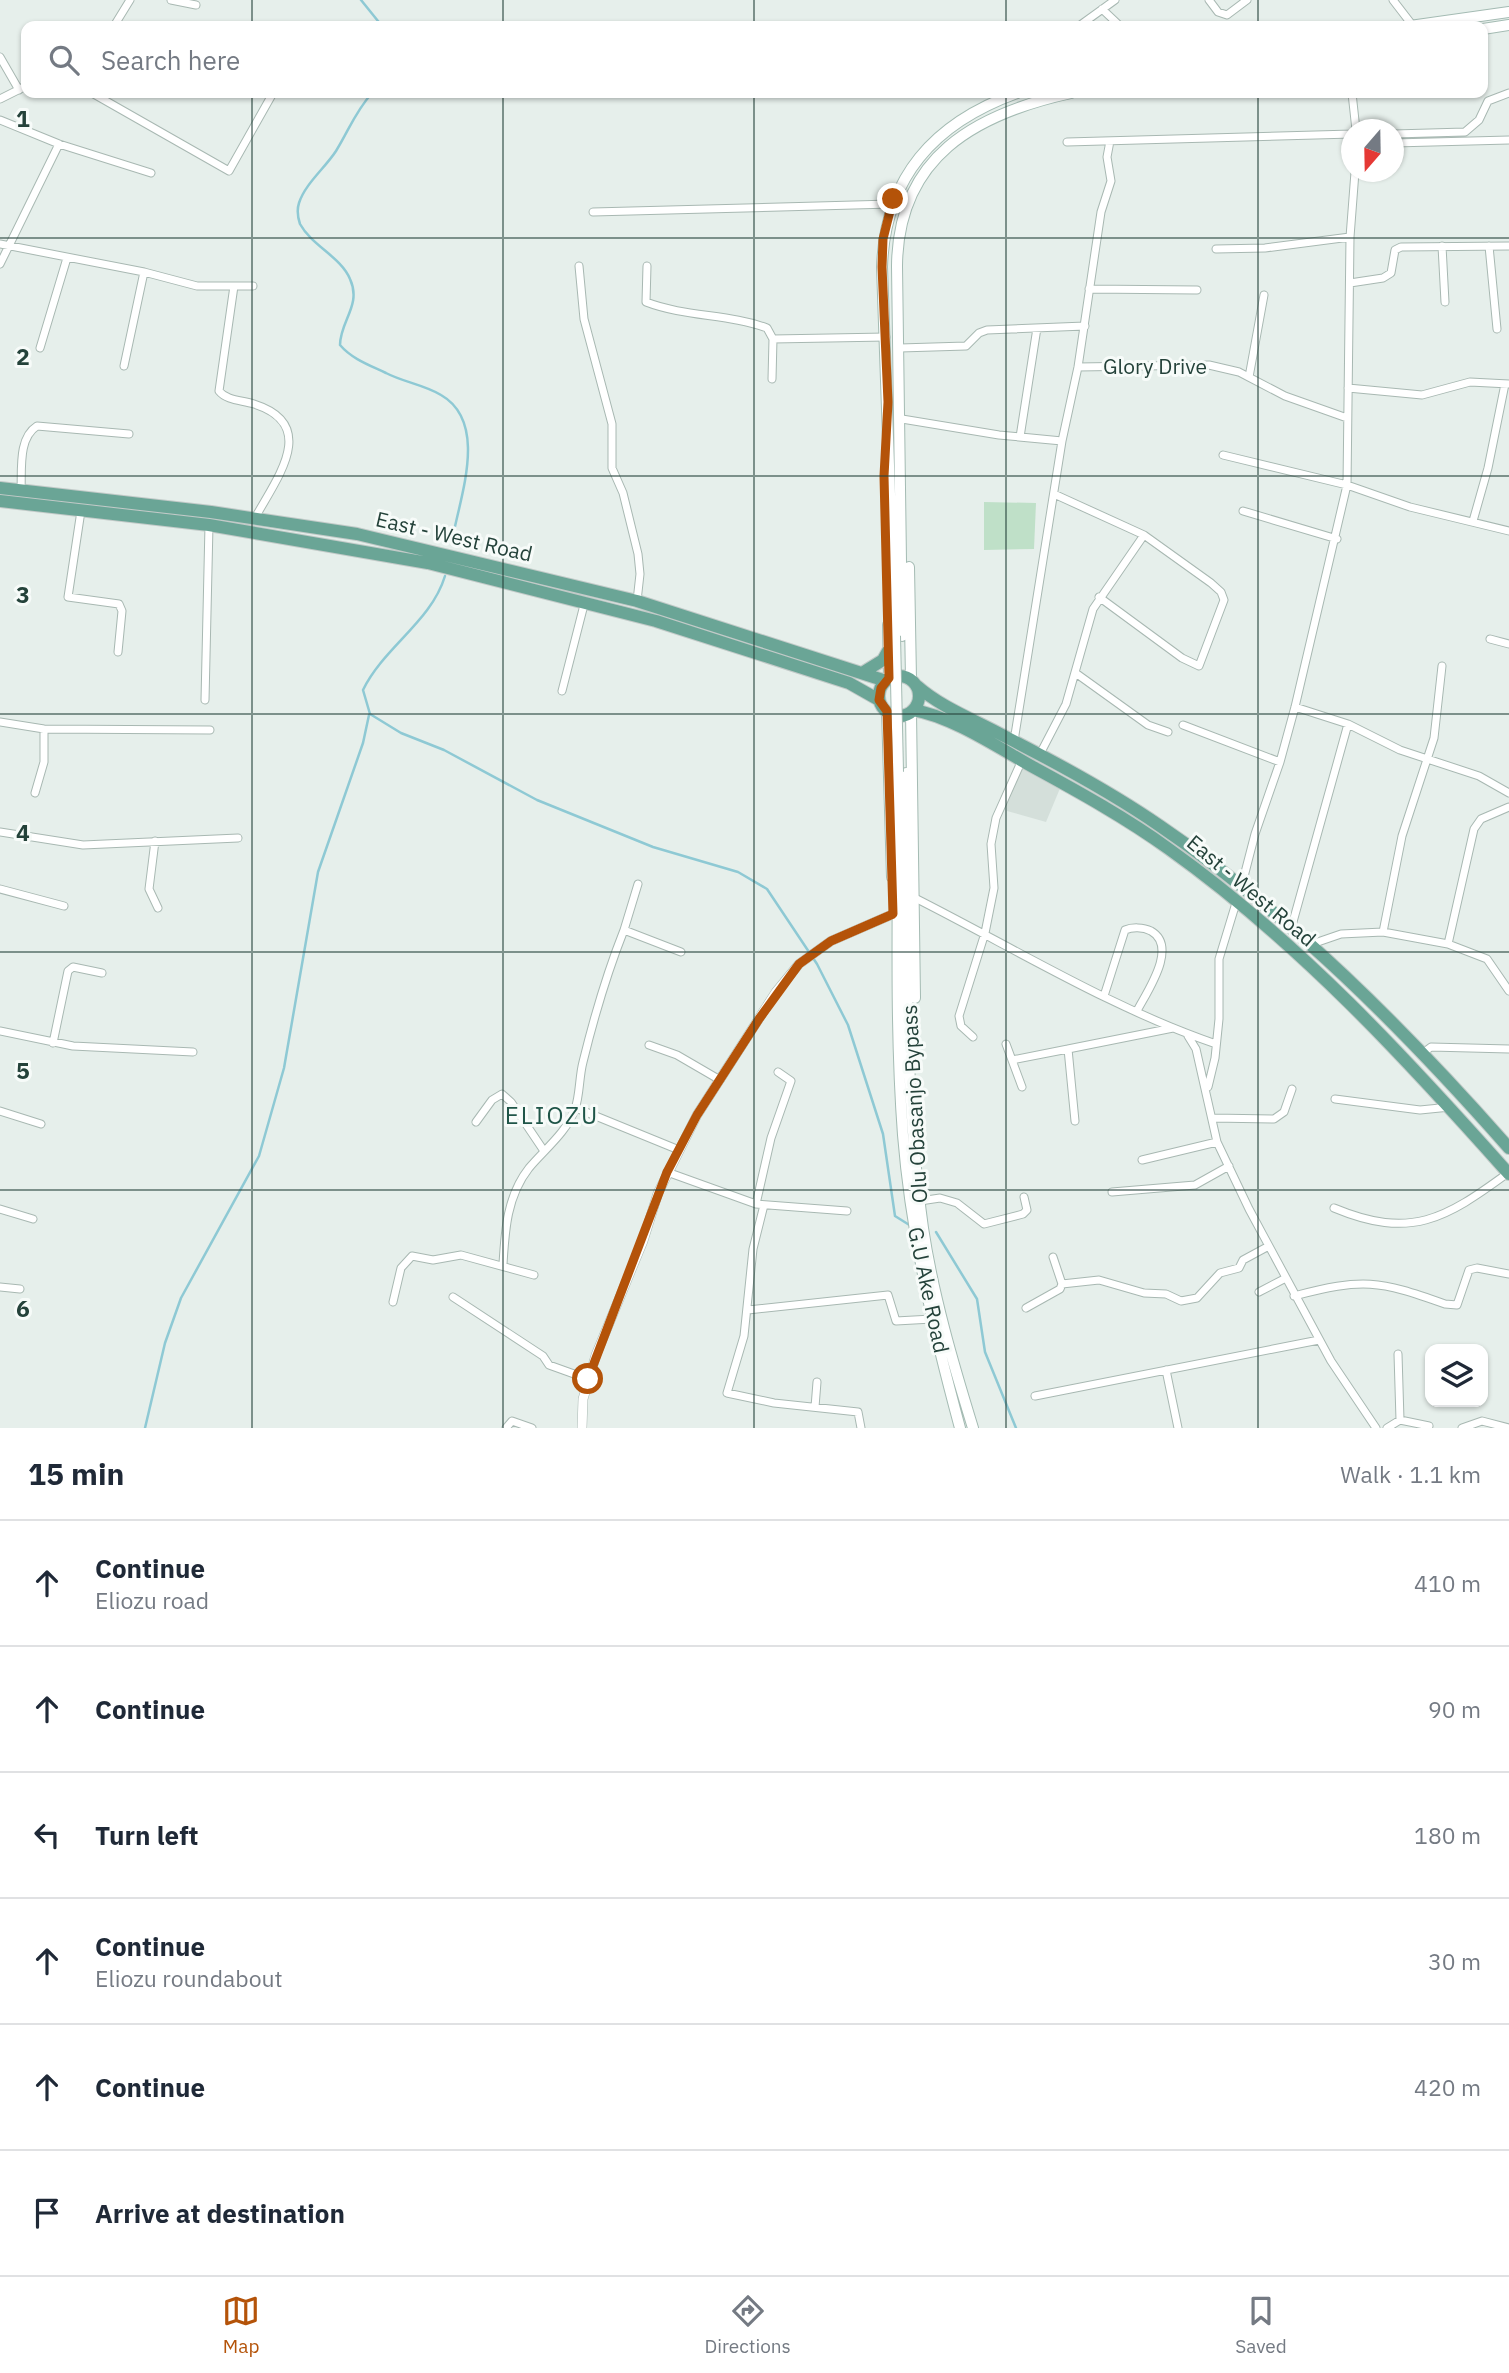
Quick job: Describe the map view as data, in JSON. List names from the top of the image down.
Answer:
{
  "streets": {
    "main road": ["East - West Road", "Olu Obasanjo Bypass", "G.U Ake Road"],
    "street": ["Glory Drive"]
  },
  "crossings": [
    ["Olu Obasanjo Bypass", "G.U Ake Road"]
  ],
  "districts": ["ELIOZU"],
  "north": "bottom",
  "page": {
    "search": "Search here",
    "heading": ["15 min", "Walk · 1.1 km"],
    "list": [
      ["Continue", "Eliozu road", "410 m"],
      ["Continue", "90 m"],
      ["Turn left", "180 m"],
      ["Continue", "Eliozu roundabout", "30 m"],
      ["Continue", "420 m"],
      "Arrive at destination"
    ],
    "nav": ["Map", "Directions", "Saved"]
  },
  "grid": {
    "rows": [
      "1",
      "2",
      "3",
      "4",
      "5",
      "6"
    ]
  }
}
